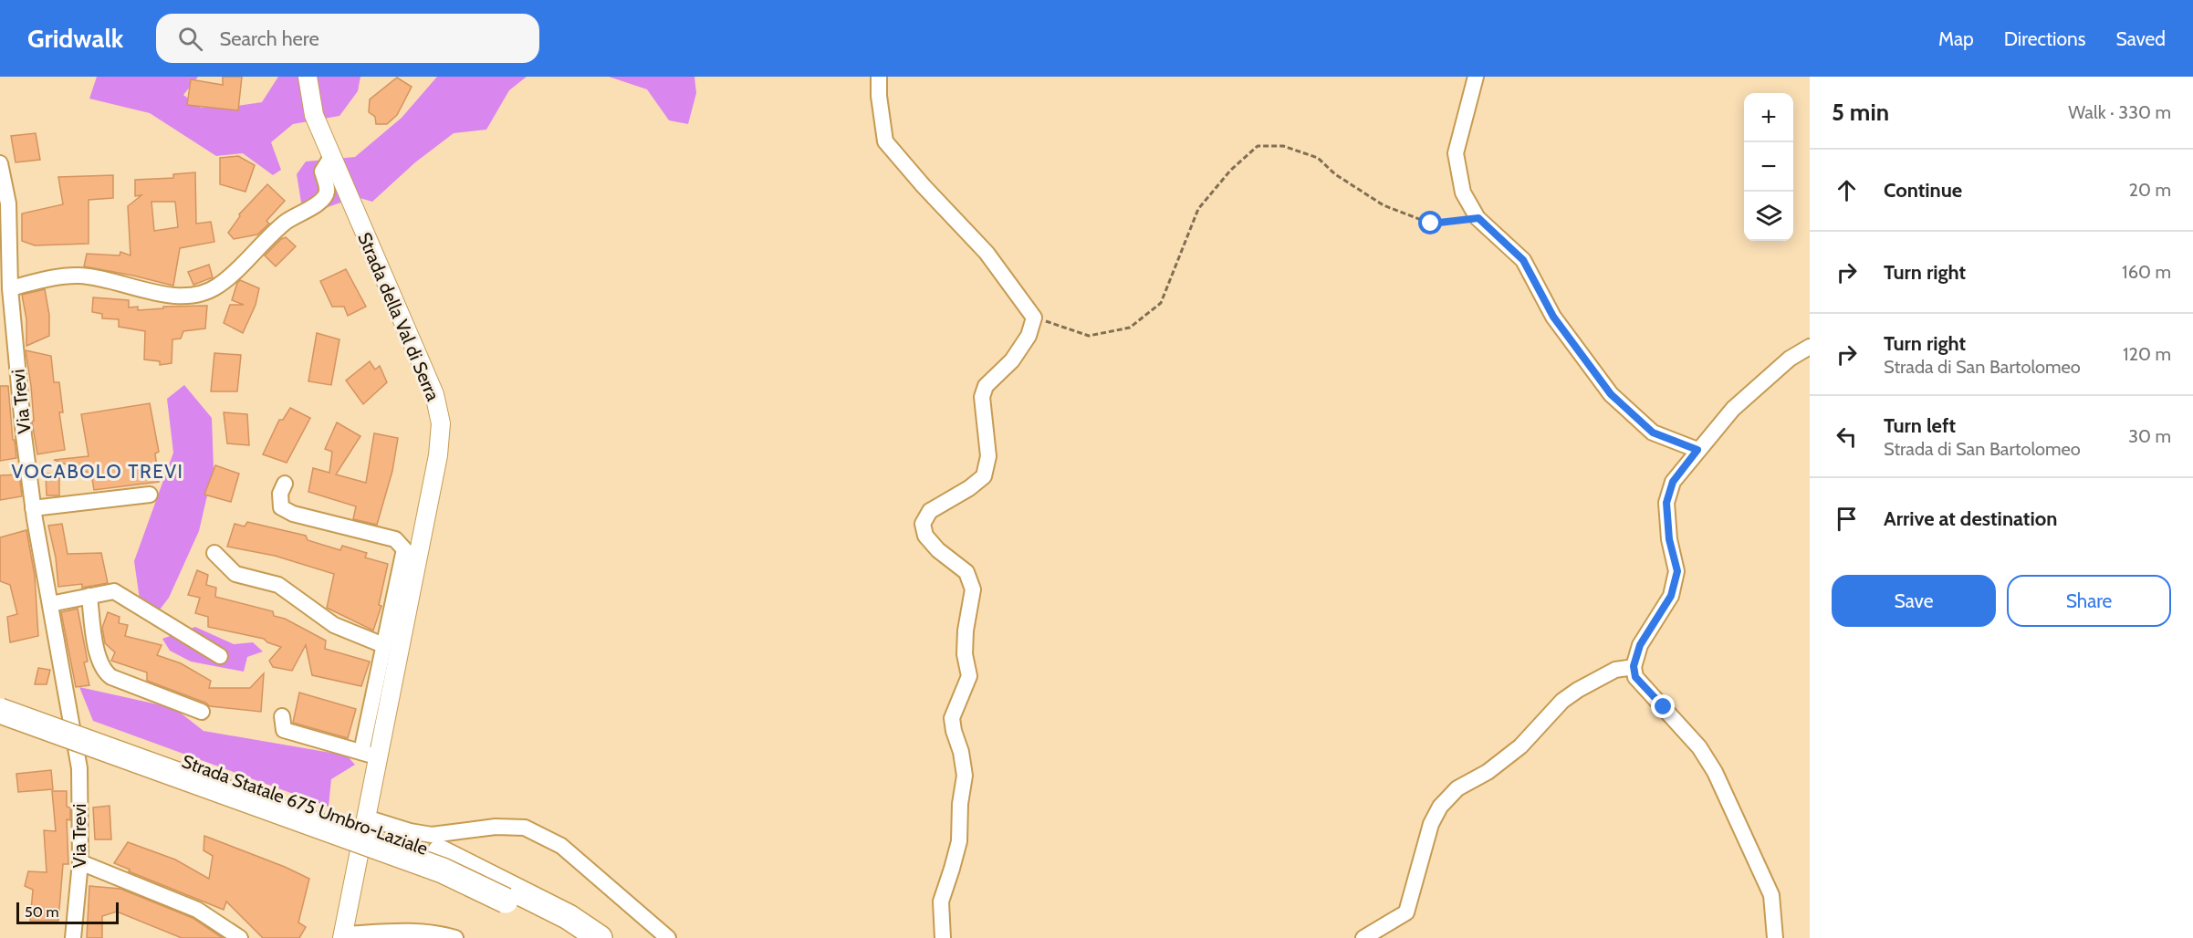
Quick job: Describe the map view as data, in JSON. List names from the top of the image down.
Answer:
{
  "streets": {
    "highway": ["Strada Statale 675 Umbro-Laziale"],
    "street": ["Strada della Val di Serra", "Via Trevi"]
  },
  "districts": ["VOCABOLO TREVI"],
  "scale_bar": "50 m",
  "page": {
    "header": "Gridwalk",
    "search": "Search here",
    "nav": ["Map", "Directions", "Saved"],
    "heading": ["5 min", "Walk · 330 m"],
    "map_buttons": ["+", "−"],
    "list": [
      ["Continue", "20 m"],
      ["Turn right", "160 m"],
      ["Turn right", "Strada di San Bartolomeo", "120 m"],
      ["Turn left", "Strada di San Bartolomeo", "30 m"],
      "Arrive at destination"
    ],
    "buttons": ["Save", "Share"],
    "scale": "50 m"
  }
}
